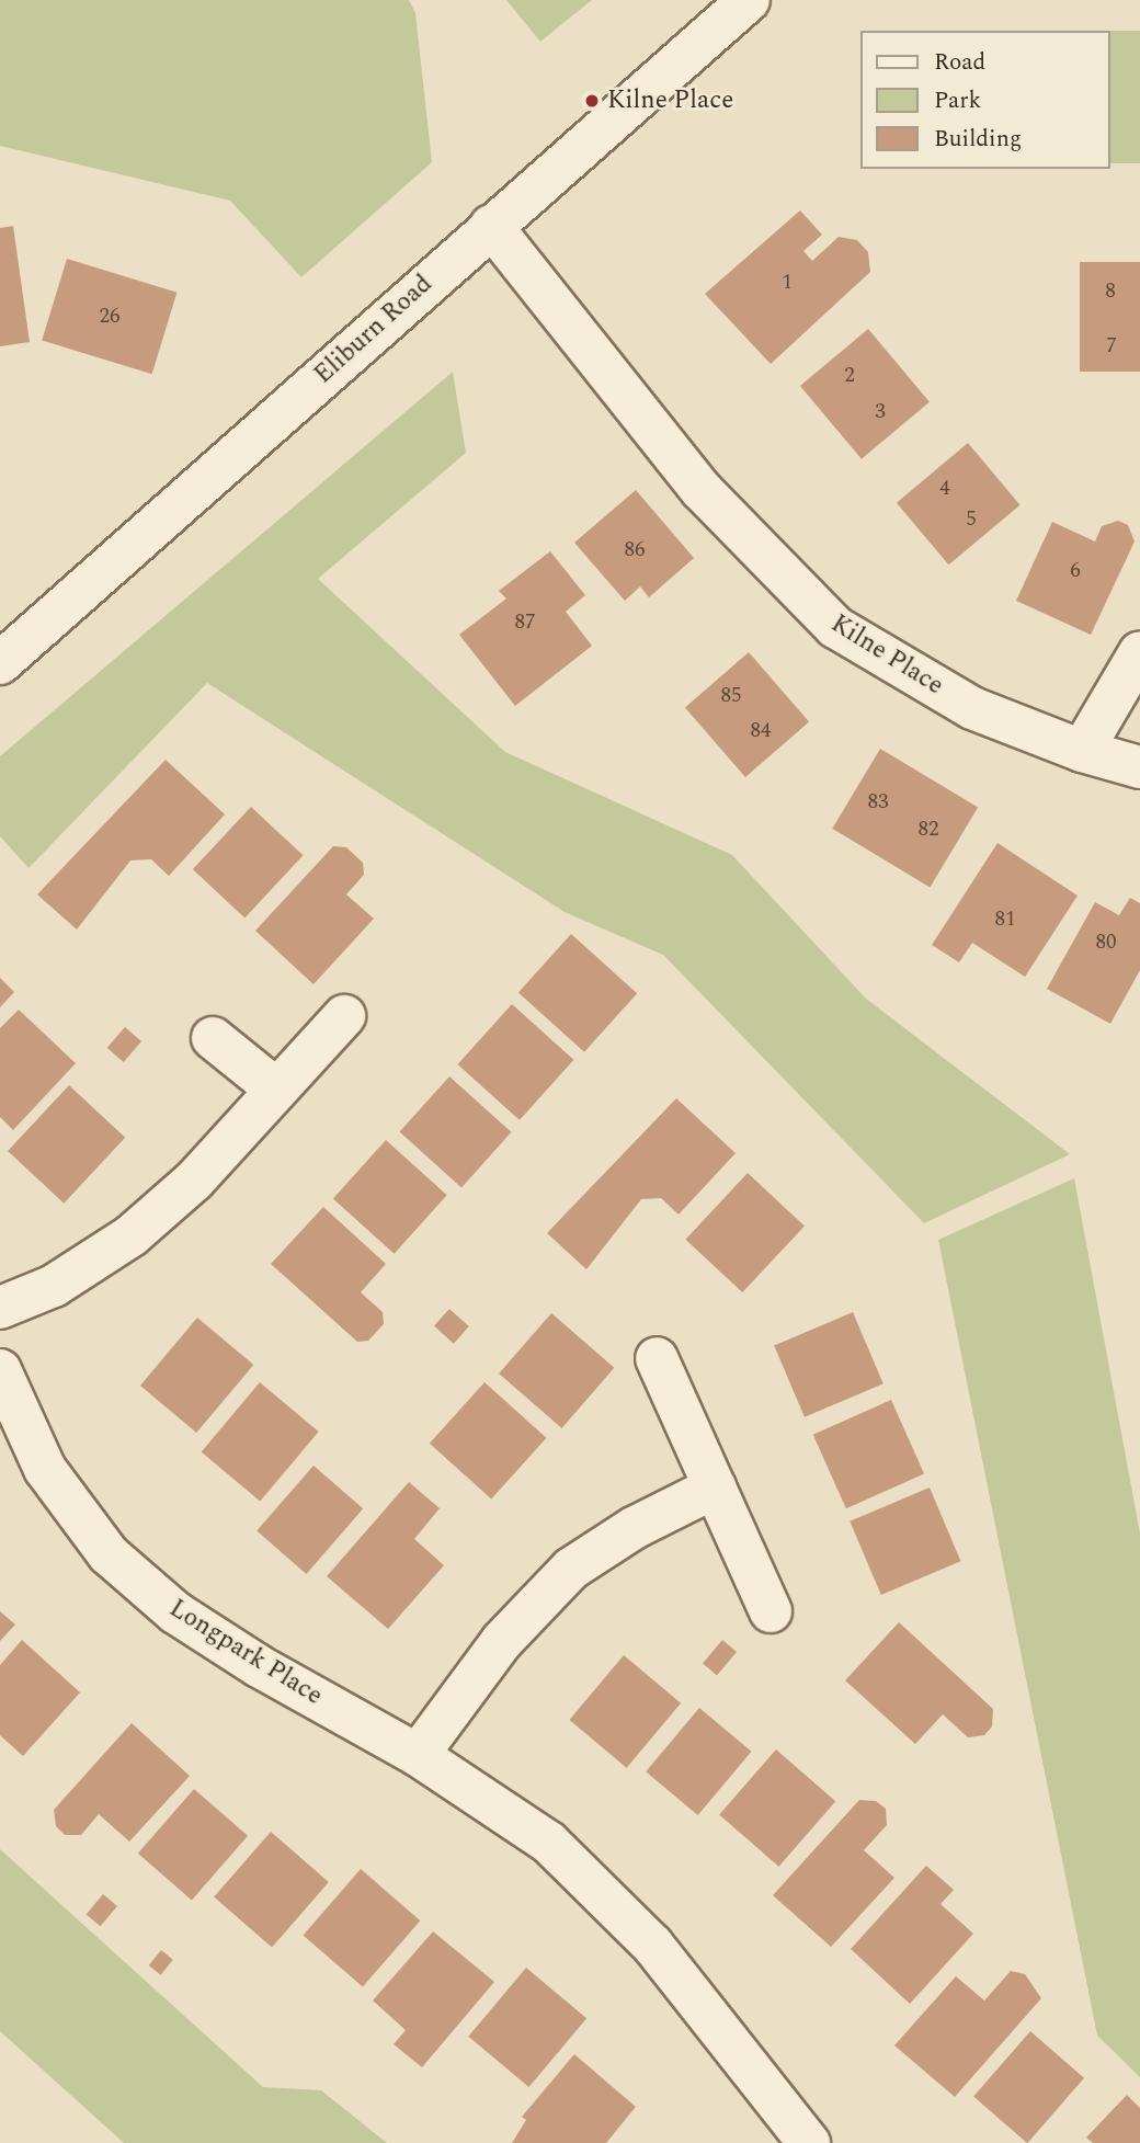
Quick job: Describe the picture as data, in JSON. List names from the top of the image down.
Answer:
{
  "streets": {
    "street": ["Eliburn Road", "Kilne Place", "Longpark Place"]
  },
  "crossings": [
    ["Eliburn Road", "Kilne Place"]
  ],
  "places": ["Kilne Place"],
  "house_numbers": [
    "1",
    "8",
    "26",
    "7",
    "2",
    "3",
    "4",
    "5",
    "86",
    "6",
    "87",
    "85",
    "84",
    "83",
    "82",
    "81",
    "80"
  ],
  "legend": ["Road", "Park", "Building"]
}
